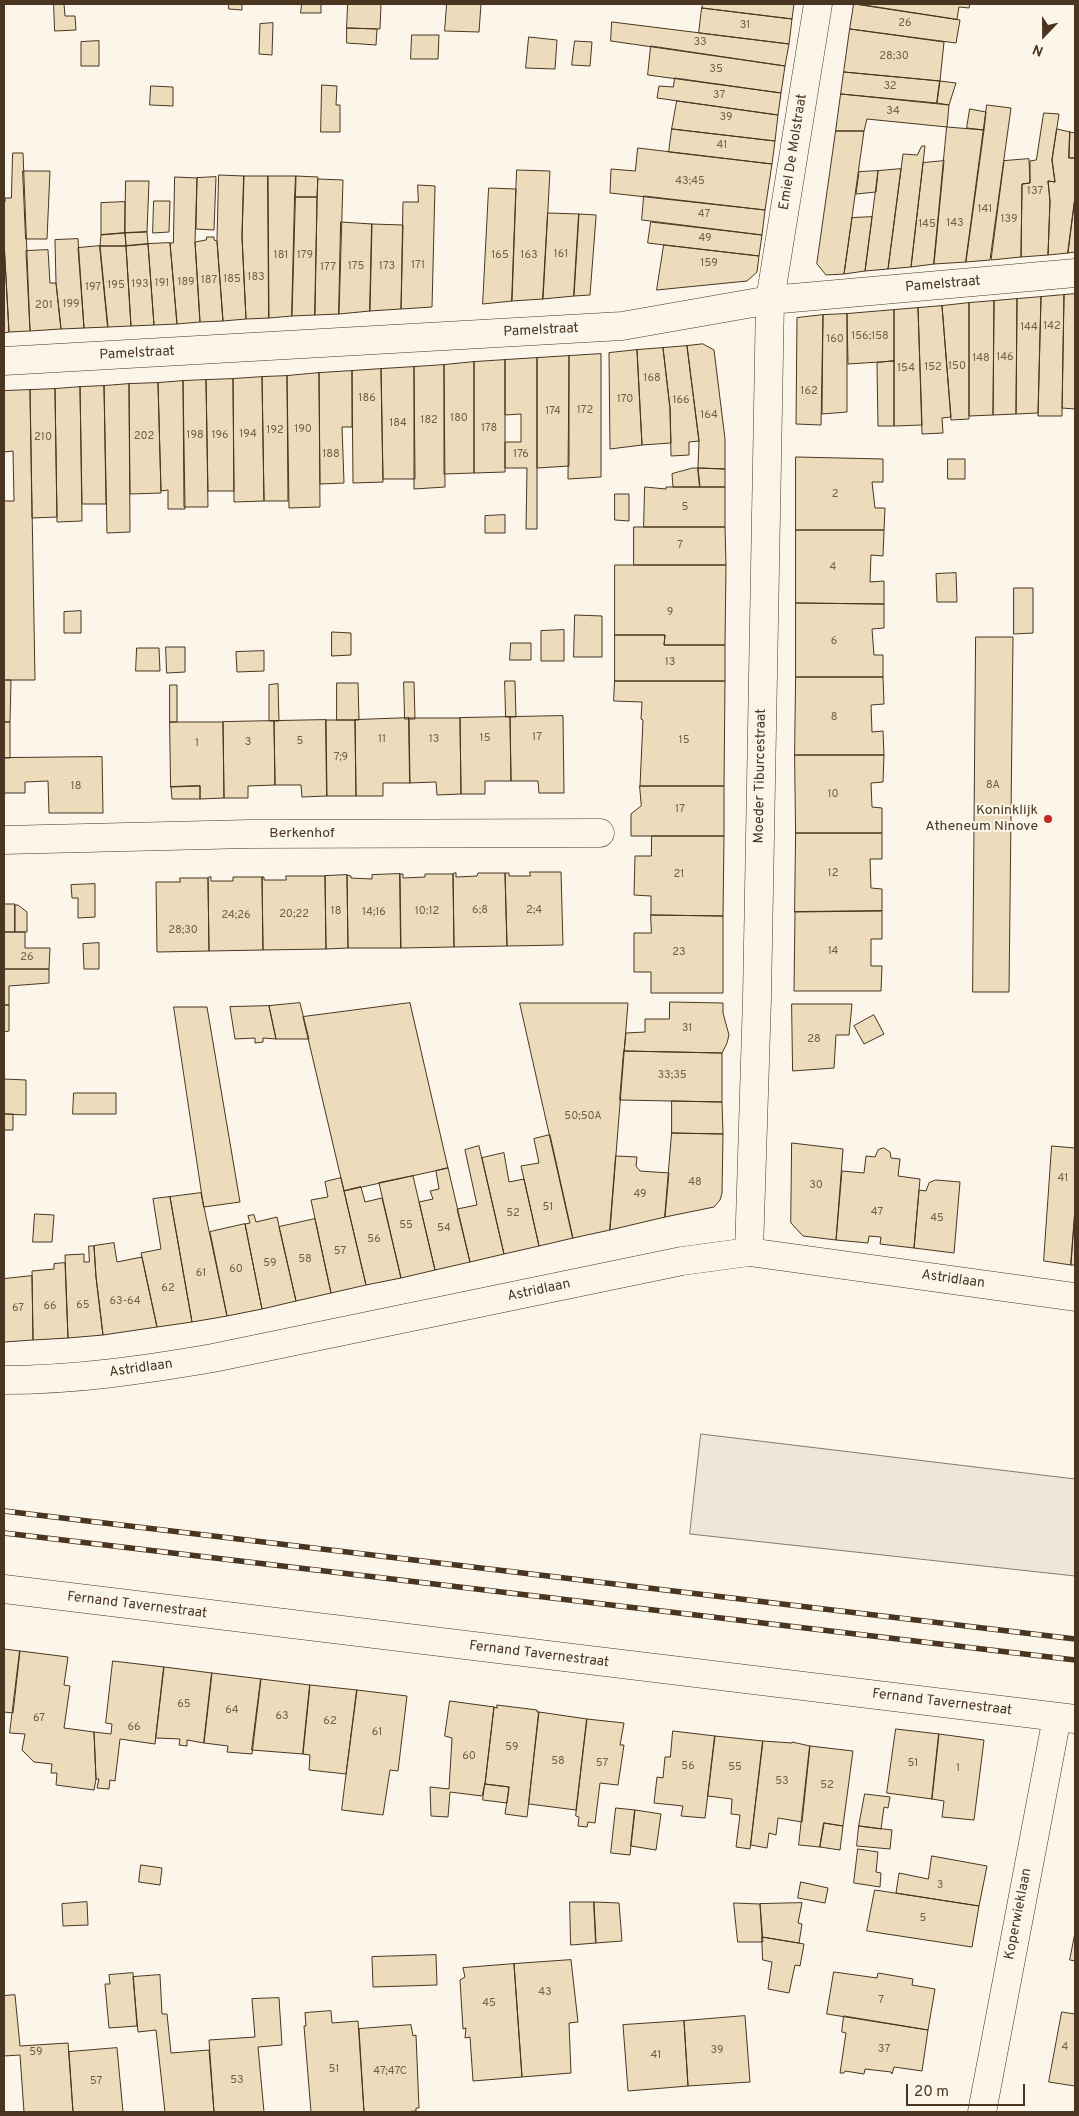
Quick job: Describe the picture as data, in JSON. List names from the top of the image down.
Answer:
{
  "streets": {
    "street": [
      "Emiel De Molstraat",
      "Pamelstraat",
      "Moeder Tiburcestraat",
      "Berkenhof",
      "Astridlaan",
      "Fernand Tavernestraat",
      "Koperwieklaan"
    ]
  },
  "crossings": [
    ["Emiel De Molstraat", "Pamelstraat"],
    ["Emiel De Molstraat", "Moeder Tiburcestraat"],
    ["Pamelstraat", "Moeder Tiburcestraat"],
    ["Moeder Tiburcestraat", "Astridlaan"],
    ["Fernand Tavernestraat", "Koperwieklaan"]
  ],
  "places": ["Koninklijk Atheneum Ninove"],
  "house_numbers": [
    "26",
    "31",
    "33",
    "28;30",
    "35",
    "32",
    "37",
    "34",
    "39",
    "41",
    "43;45",
    "137",
    "141",
    "47",
    "139",
    "143",
    "145",
    "49",
    "161",
    "181",
    "179",
    "165",
    "163",
    "159",
    "171",
    "175",
    "173",
    "177",
    "183",
    "185",
    "187",
    "189",
    "191",
    "193",
    "195",
    "197",
    "199",
    "201",
    "142",
    "144",
    "156;158",
    "160",
    "146",
    "148",
    "150",
    "152",
    "154",
    "168",
    "162",
    "186",
    "170",
    "166",
    "172",
    "174",
    "164",
    "180",
    "182",
    "184",
    "178",
    "190",
    "192",
    "194",
    "198",
    "196",
    "202",
    "210",
    "188",
    "176",
    "2",
    "5",
    "7",
    "4",
    "9",
    "6",
    "13",
    "8",
    "17",
    "15",
    "11",
    "13",
    "15",
    "5",
    "3",
    "1",
    "7;9",
    "8A",
    "18",
    "10",
    "17",
    "12",
    "21",
    "6;8",
    "2;4",
    "18",
    "10:12",
    "14;16",
    "20;22",
    "24;26",
    "28;30",
    "14",
    "23",
    "26",
    "31",
    "28",
    "33;35",
    "50;50A",
    "41",
    "48",
    "30",
    "49",
    "51",
    "47",
    "52",
    "45",
    "55",
    "54",
    "56",
    "57",
    "58",
    "59",
    "60",
    "61",
    "62",
    "63-64",
    "65",
    "66",
    "67",
    "65",
    "64",
    "63",
    "67",
    "62",
    "66",
    "61",
    "59",
    "60",
    "58",
    "57",
    "51",
    "56",
    "55",
    "1",
    "53",
    "52",
    "3",
    "5",
    "43",
    "7",
    "45",
    "4",
    "37",
    "39",
    "59",
    "41",
    "51",
    "47;47C",
    "53",
    "57"
  ],
  "scale_bar": "20 m",
  "north": "bottom"
}
